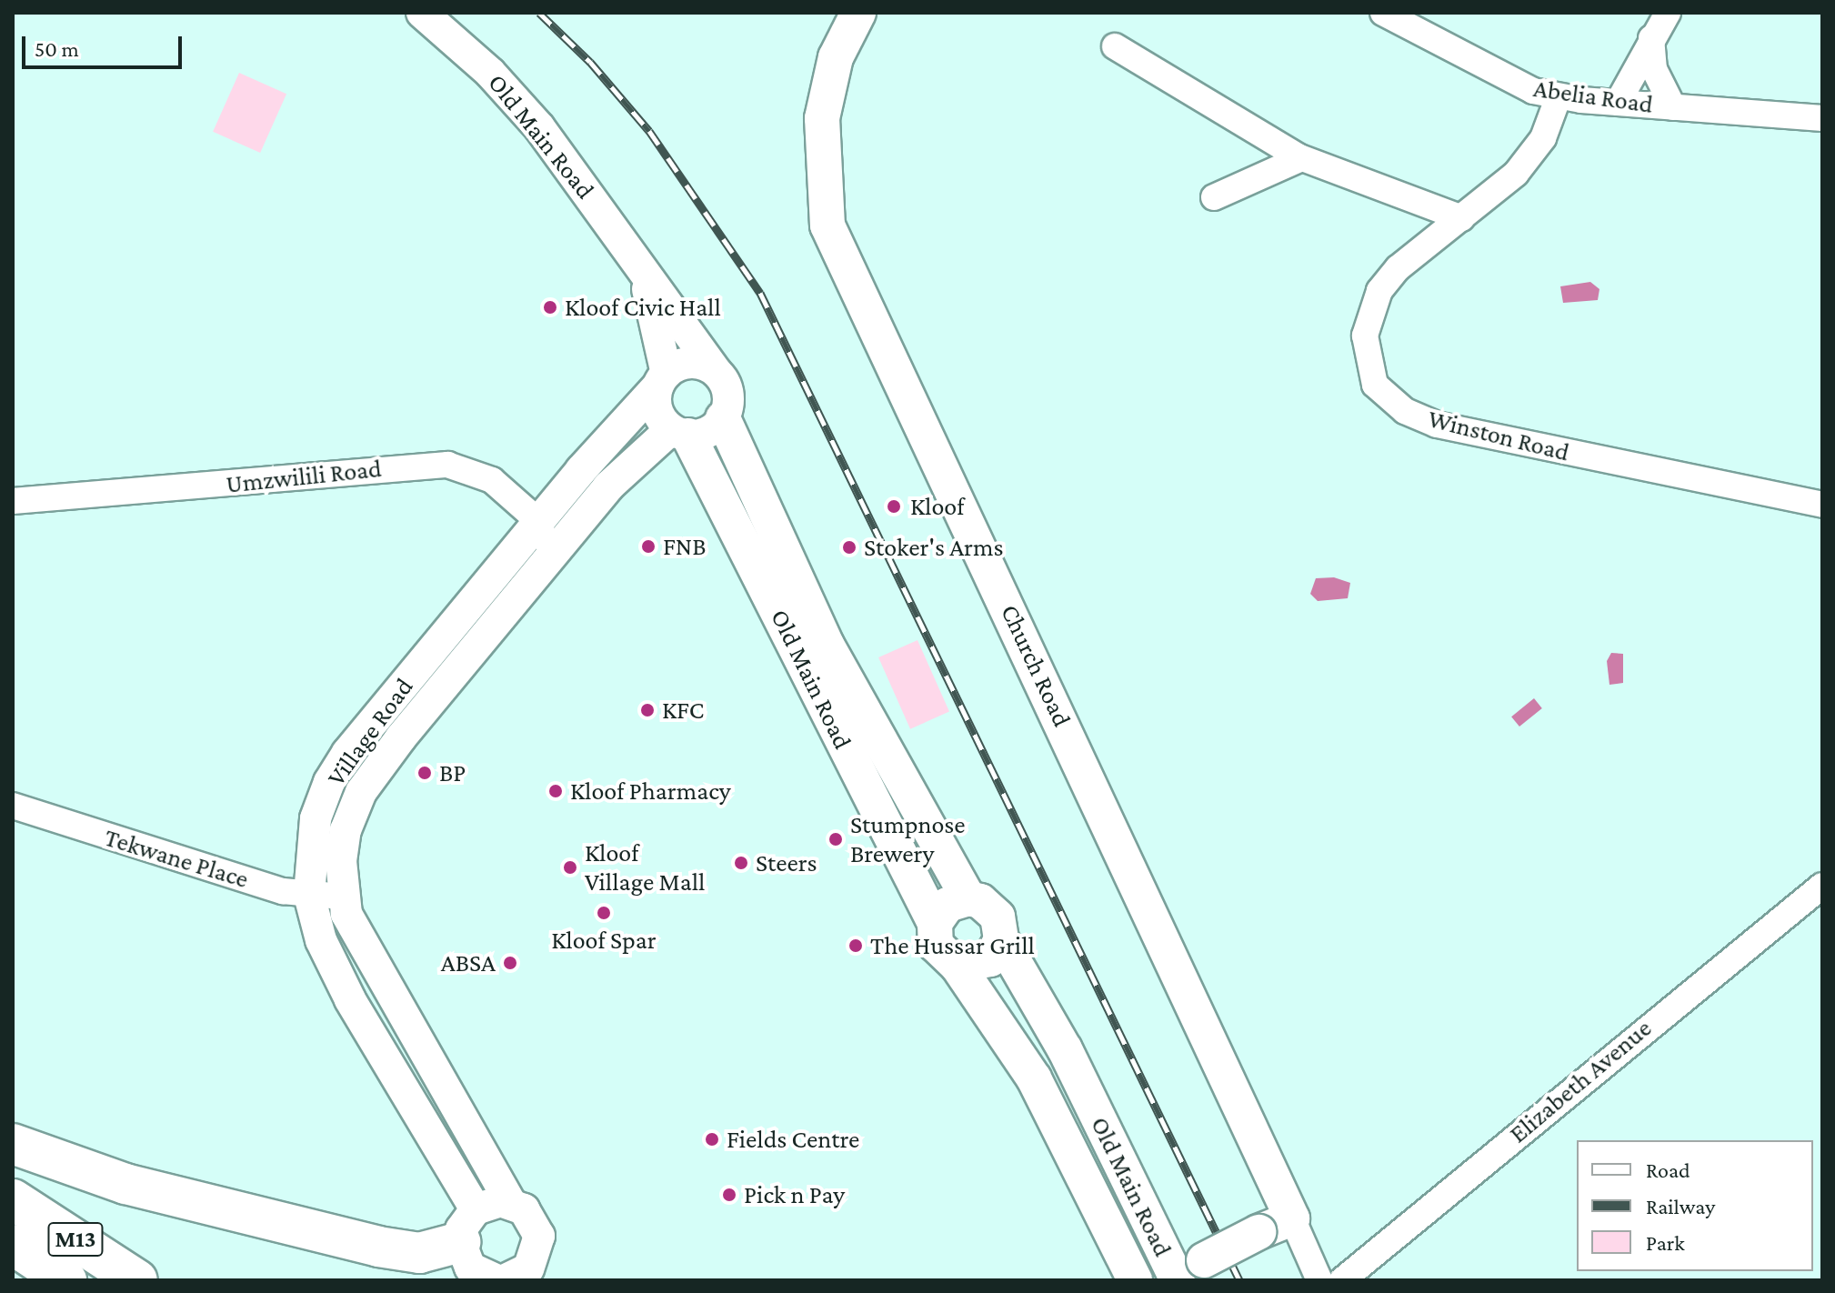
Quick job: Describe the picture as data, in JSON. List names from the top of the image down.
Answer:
{
  "streets": {
    "highway": ["M13"],
    "main road": ["Old Main Road", "Church Road"],
    "street": [
      "Abelia Road",
      "Winston Road",
      "Umzwilili Road",
      "Village Road",
      "Tekwane Place",
      "Elizabeth Avenue"
    ]
  },
  "crossings": [
    ["Abelia Road", "Winston Road"],
    ["Old Main Road", "Village Road"],
    ["Umzwilili Road", "Village Road"],
    ["Village Road", "Tekwane Place"]
  ],
  "places": [
    "Kloof Civic Hall",
    "Kloof",
    "FNB",
    "Stoker's Arms",
    "KFC",
    "BP",
    "Kloof Pharmacy",
    "Stumpnose Brewery",
    "Steers",
    "Kloof Village Mall",
    "Kloof Spar",
    "The Hussar Grill",
    "ABSA",
    "Fields Centre",
    "Pick n Pay"
  ],
  "legend": ["Road", "Railway", "Park"],
  "scale_bar": "50 m"
}
